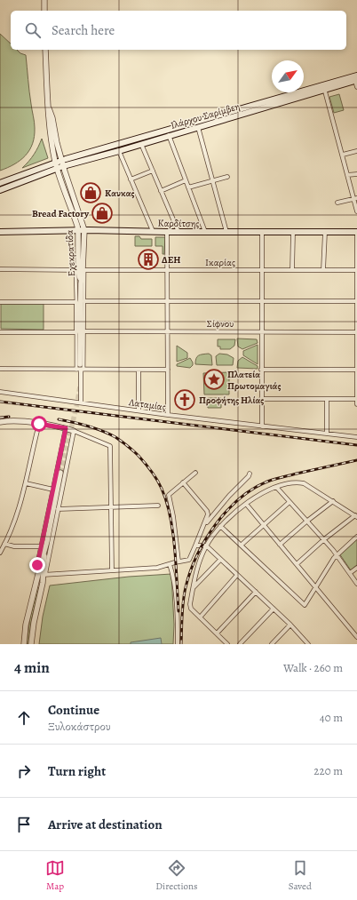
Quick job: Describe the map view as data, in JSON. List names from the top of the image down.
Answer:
{
  "streets": {
    "main road": ["Ιλάρχου Σαρίμβεη", "Καρδίτσης"],
    "street": [
      "Εχεκρατίδα",
      "Ικαρίας",
      "Σίφνου",
      "Λαταμίας"
    ]
  },
  "crossings": [
    ["Ιλάρχου Σαρίμβεη", "Εχεκρατίδα"],
    ["Καρδίτσης", "Εχεκρατίδα"],
    ["Εχεκρατίδα", "Ικαρίας"]
  ],
  "places": {
    "shop": ["Καυκας", "Bread Factory"],
    "building": ["ΔΕΗ"],
    "place": ["Πλατεία Πρωτομαγιάς"],
    "church": ["Προφήτης Ηλίας"]
  },
  "north": "top right",
  "page": {
    "search": "Search here",
    "heading": ["4 min", "Walk · 260 m"],
    "list": [
      ["Continue", "Ξυλοκάστρου", "40 m"],
      ["Turn right", "220 m"],
      "Arrive at destination"
    ],
    "nav": ["Map", "Directions", "Saved"]
  }
}
